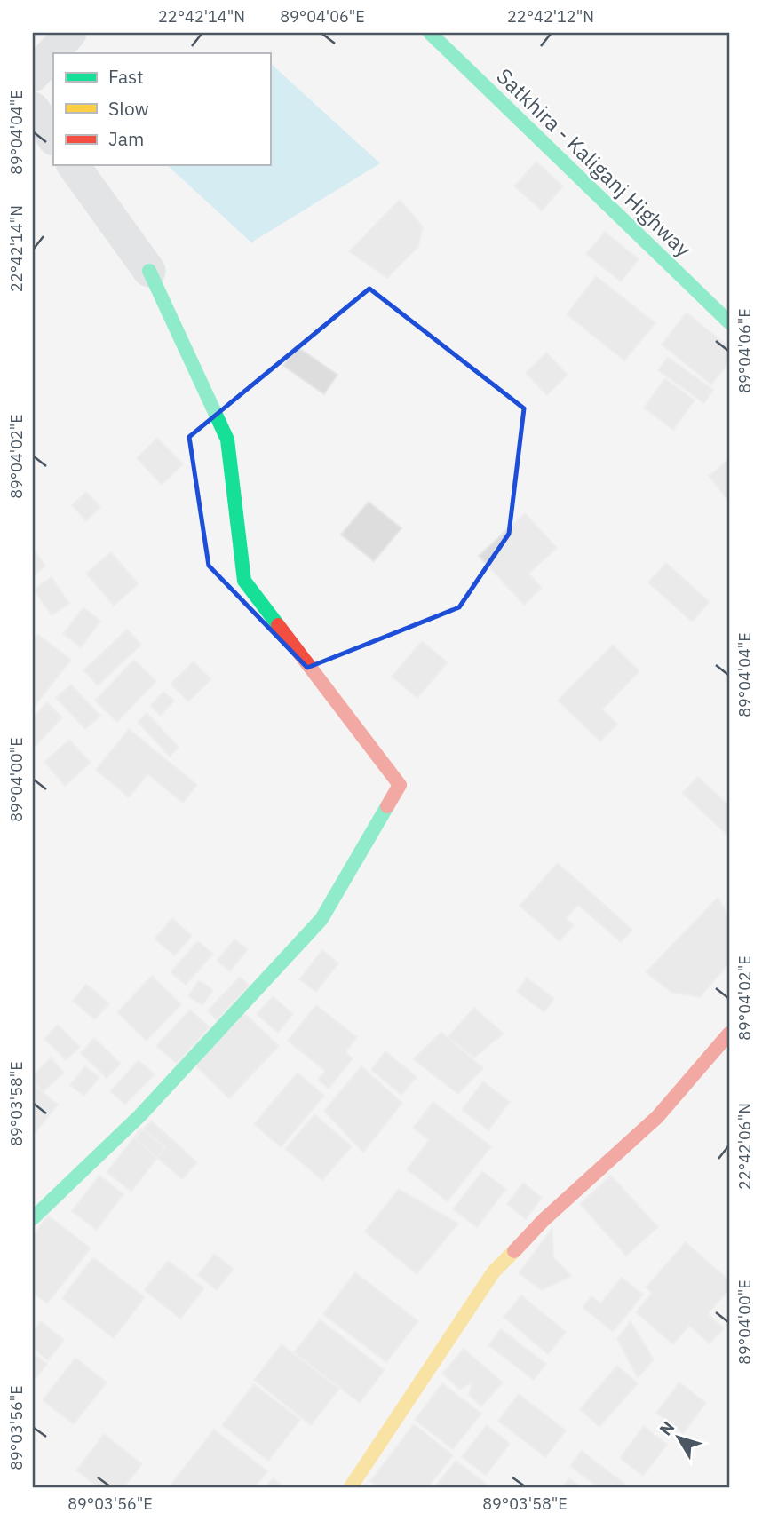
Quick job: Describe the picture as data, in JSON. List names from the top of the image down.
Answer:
{
  "streets": {
    "main road": ["Satkhira - Kaliganj Highway"]
  },
  "legend": ["Fast", "Slow", "Jam"],
  "north": "top left",
  "coordinates": [
    "22°42'14\"N",
    "89°04'06\"E",
    "22°42'12\"N",
    "89°04'04\"E",
    "89°04'02\"E",
    "89°04'00\"E",
    "89°03'58\"E",
    "22°42'06\"N",
    "89°03'56\"E"
  ]
}
